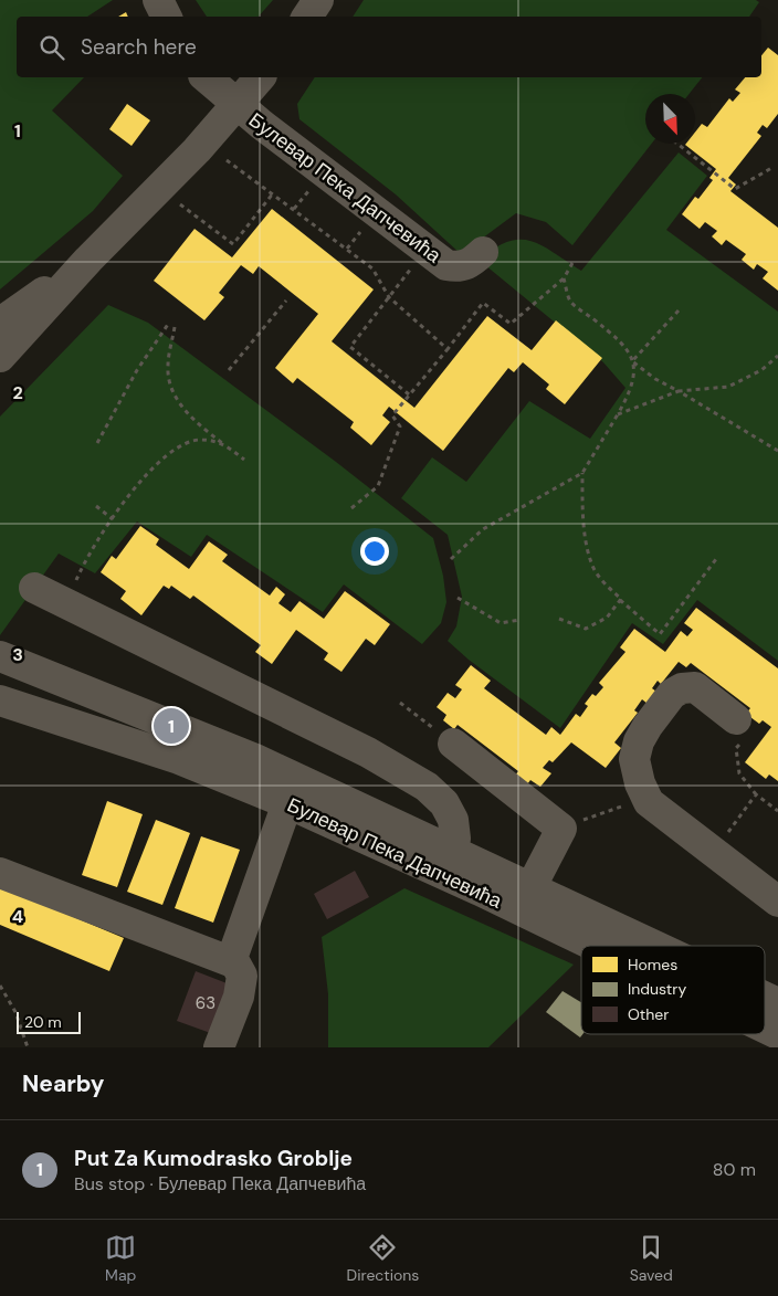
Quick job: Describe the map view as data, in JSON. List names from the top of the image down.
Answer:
{
  "streets": {
    "street": ["Булевар Пека Дапчевића"]
  },
  "house_numbers": ["63"],
  "legend": ["Homes", "Industry", "Other"],
  "scale_bar": "20 m",
  "north": "bottom right",
  "page": {
    "search": "Search here",
    "pins": "1",
    "scale": "20 m",
    "heading": "Nearby",
    "list": [
      {
        "mark": "1",
        "name": "Put Za Kumodrasko Groblje",
        "note": "Bus stop · Булевар Пека Дапчевића",
        "value": "80 m"
      }
    ],
    "nav": ["Map", "Directions", "Saved"]
  },
  "grid": {
    "rows": [
      "1",
      "2",
      "3",
      "4"
    ]
  }
}
